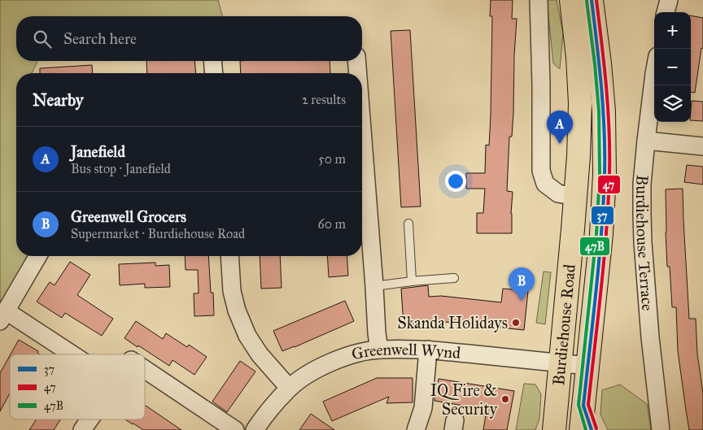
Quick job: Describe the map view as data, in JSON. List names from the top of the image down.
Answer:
{
  "streets": {
    "main road": ["Burdiehouse Road"],
    "street": ["Burdiehouse Terrace", "Greenwell Wynd"]
  },
  "crossings": [
    ["Burdiehouse Road", "Greenwell Wynd"]
  ],
  "places": ["Skanda Holidays", "IQ Fire & Security"],
  "lines": ["transit line 37", "transit line 47", "transit line 47B"],
  "legend": ["37", "47", "47B"],
  "page": {
    "map_buttons": ["+", "−"],
    "search": "Search here",
    "heading": ["Nearby", "2 results"],
    "pins": ["A", "B"],
    "list": [
      {
        "mark": "A",
        "name": "Janefield",
        "note": "Bus stop · Janefield",
        "value": "50 m"
      },
      {
        "mark": "B",
        "name": "Greenwell Grocers",
        "note": "Supermarket · Burdiehouse Road",
        "value": "60 m"
      }
    ]
  }
}
